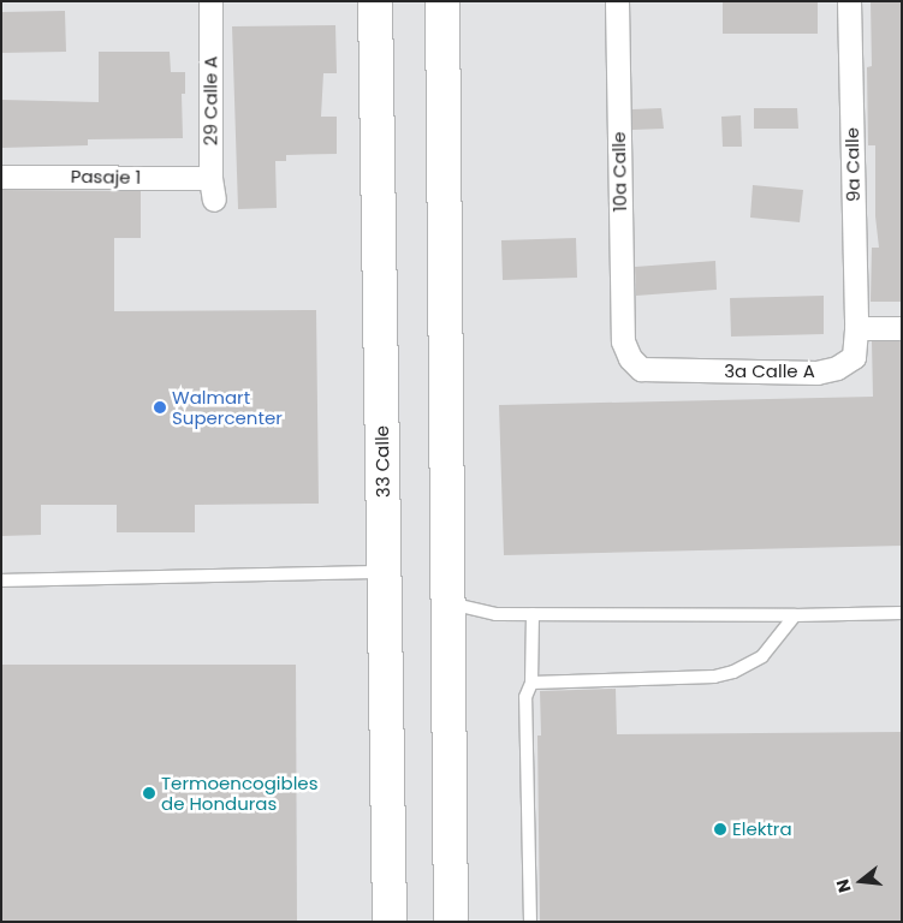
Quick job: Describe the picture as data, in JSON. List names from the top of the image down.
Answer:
{
  "streets": {
    "main road": ["33 Calle"],
    "street": [
      "29 Calle A",
      "9a Calle",
      "10a Calle",
      "Pasaje 1",
      "3a Calle A"
    ]
  },
  "crossings": [
    ["29 Calle A", "Pasaje 1"],
    ["9a Calle", "3a Calle A"],
    ["10a Calle", "3a Calle A"]
  ],
  "places": ["Walmart Supercenter", "Termoencogibles de Honduras", "Elektra"],
  "north": "left"
}
